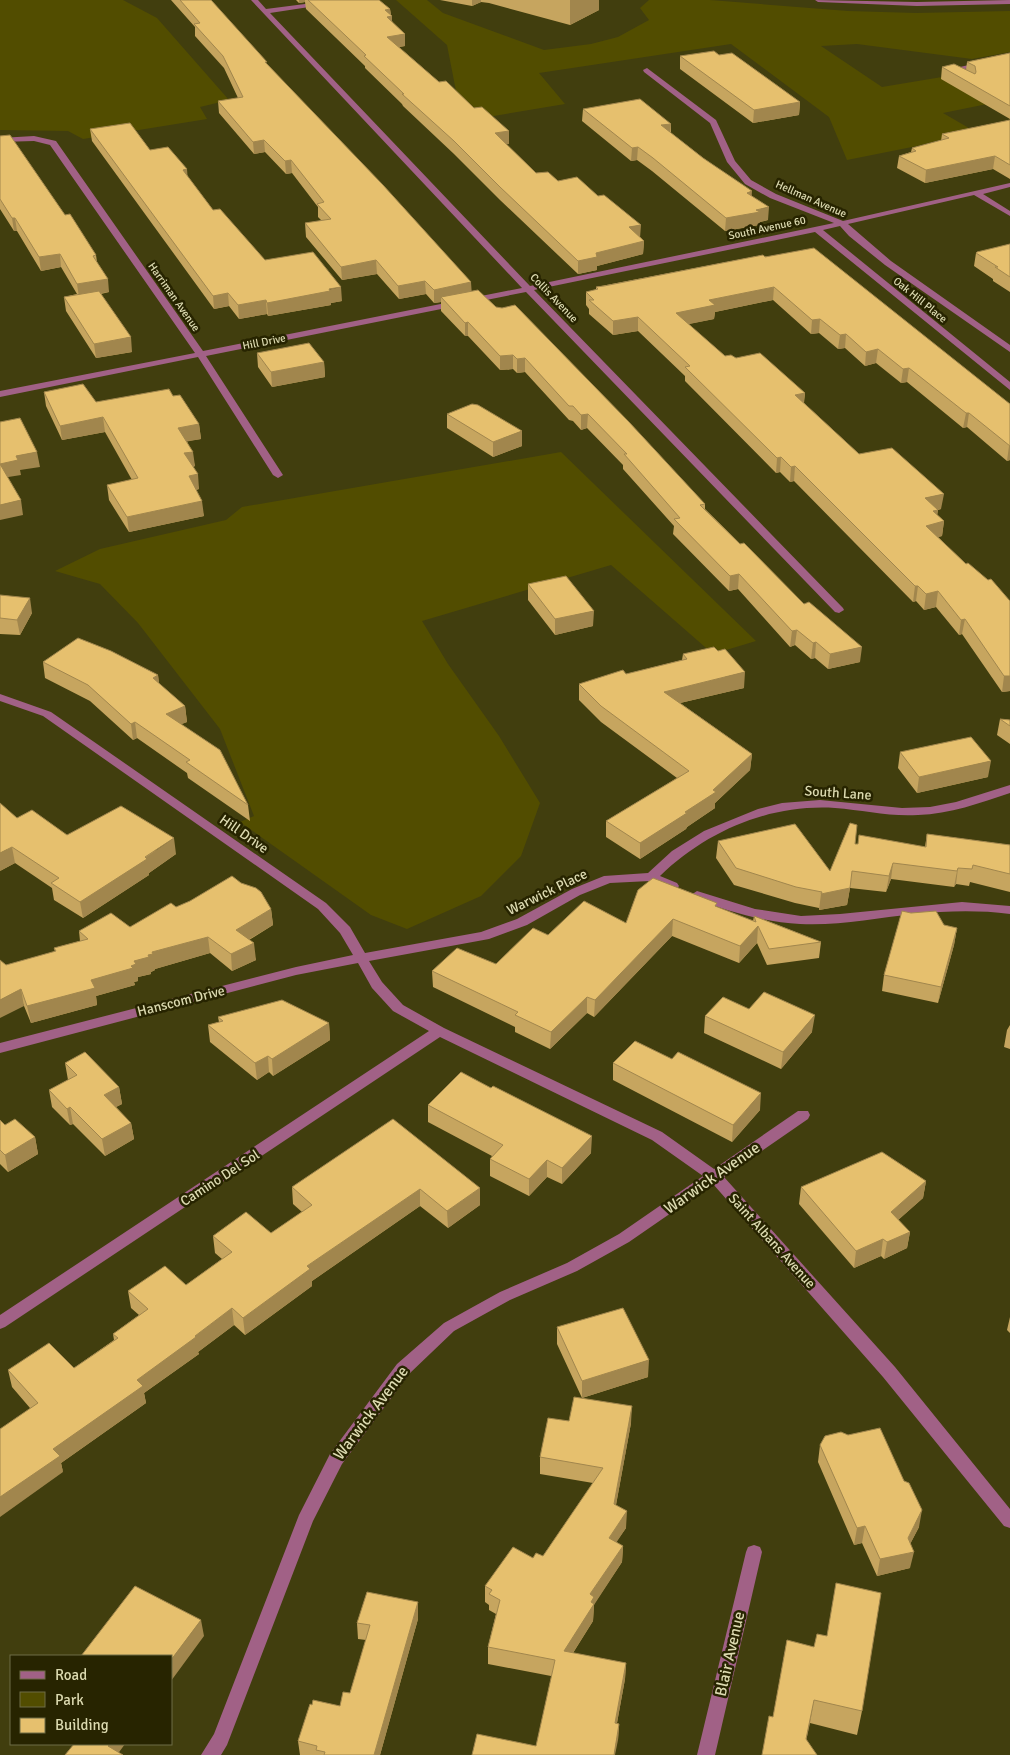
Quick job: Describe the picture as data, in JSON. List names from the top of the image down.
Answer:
{
  "streets": {
    "street": [
      "Hellman Avenue",
      "South Avenue 60",
      "Harriman Avenue",
      "Collis Avenue",
      "Oak Hill Place",
      "Hill Drive",
      "South Lane",
      "Warwick Place",
      "Hanscom Drive",
      "Camino Del Sol",
      "Warwick Avenue",
      "Saint Albans Avenue",
      "Blair Avenue"
    ]
  },
  "crossings": [
    ["Hellman Avenue", "South Avenue 60"],
    ["South Avenue 60", "Collis Avenue"],
    ["South Avenue 60", "Oak Hill Place"],
    ["South Avenue 60", "Hill Drive"],
    ["Harriman Avenue", "Hill Drive"],
    ["Collis Avenue", "Hill Drive"],
    ["Hill Drive", "Warwick Place"],
    ["Hill Drive", "Hanscom Drive"],
    ["Hill Drive", "Camino Del Sol"],
    ["Hill Drive", "Saint Albans Avenue"],
    ["South Lane", "Warwick Place"],
    ["Warwick Place", "Hanscom Drive"],
    ["Camino Del Sol", "Saint Albans Avenue"],
    ["Warwick Avenue", "Saint Albans Avenue"]
  ],
  "legend": ["Road", "Park", "Building"]
}
